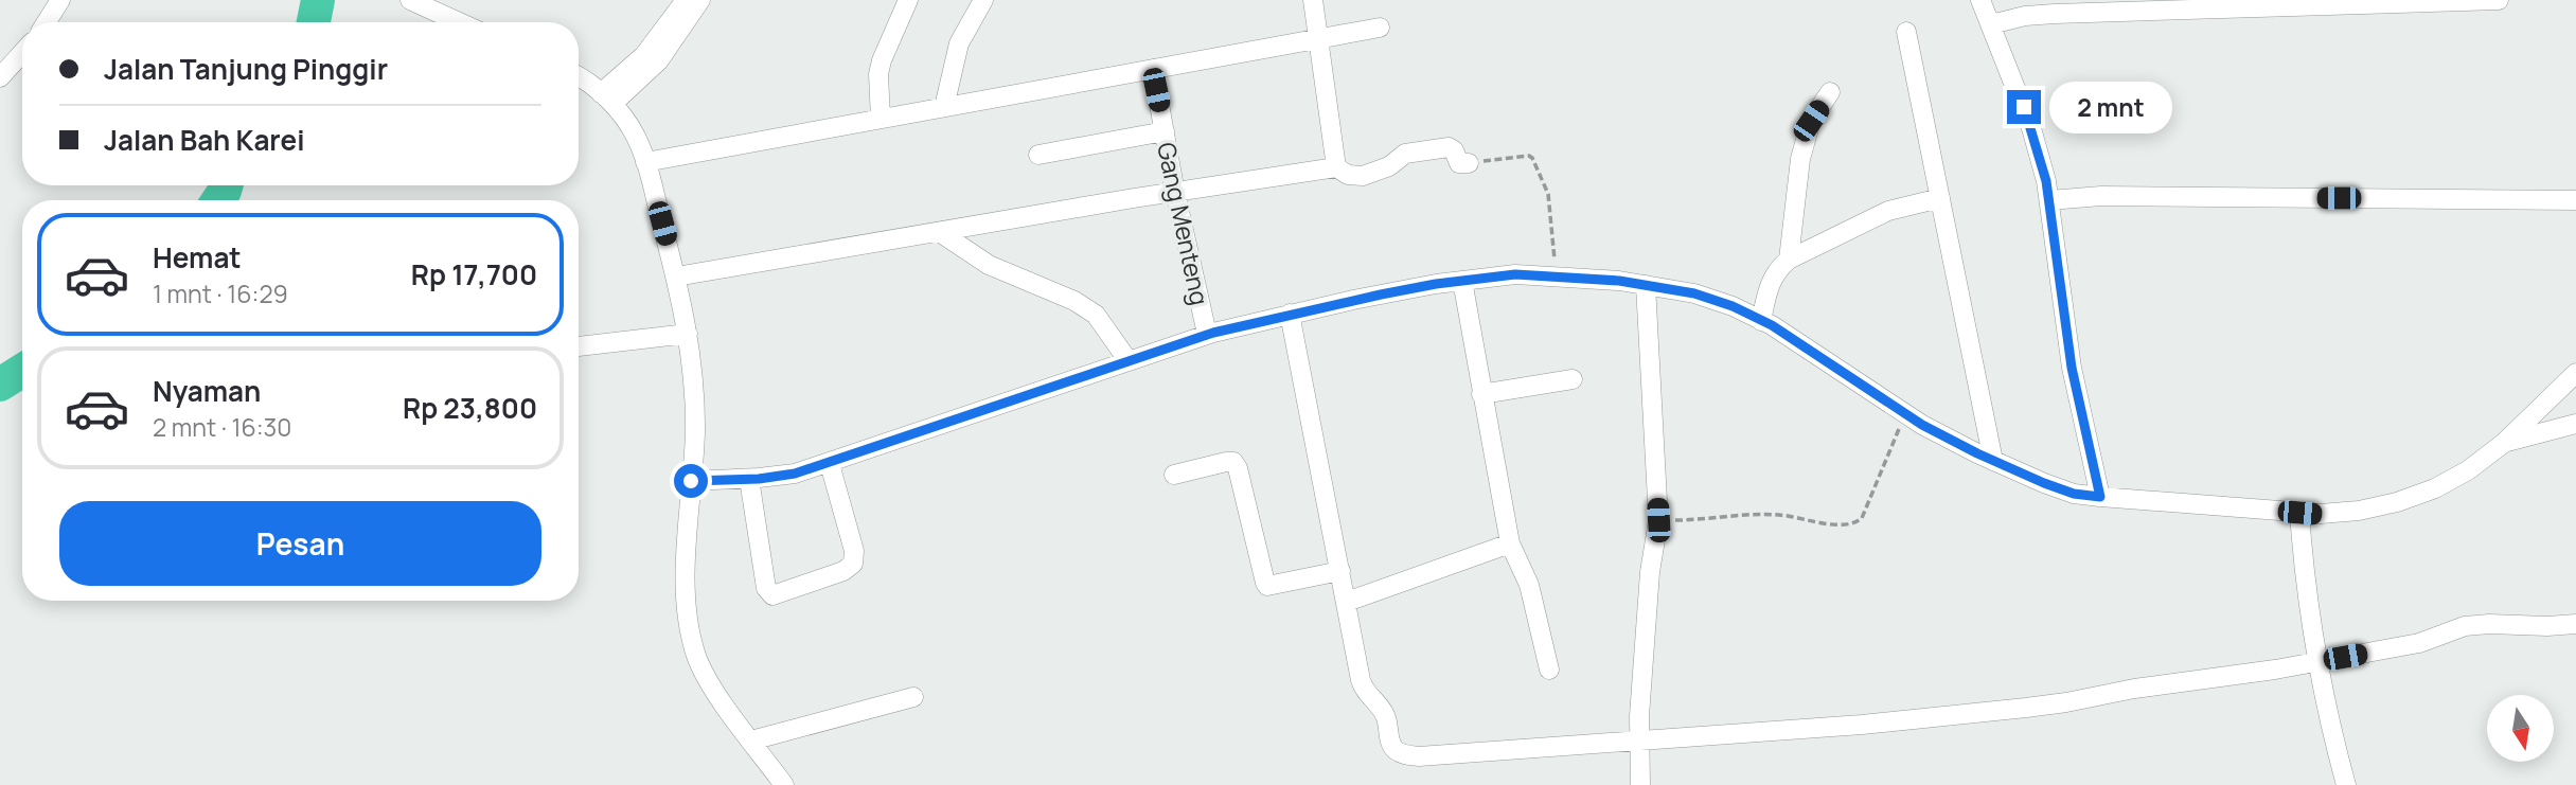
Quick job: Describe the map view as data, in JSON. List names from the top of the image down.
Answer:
{
  "streets": {
    "street": ["Gang Menteng"]
  },
  "north": "bottom",
  "page": {
    "banner": ["Jalan Tanjung Pinggir", "Jalan Bah Karei"],
    "bubble": "2 mnt",
    "list": [
      {
        "name": "Hemat",
        "note": "1 mnt · 16:29",
        "value": "Rp 17,700"
      },
      {
        "name": "Nyaman",
        "note": "2 mnt · 16:30",
        "value": "Rp 23,800"
      }
    ],
    "buttons": "Pesan"
  }
}
